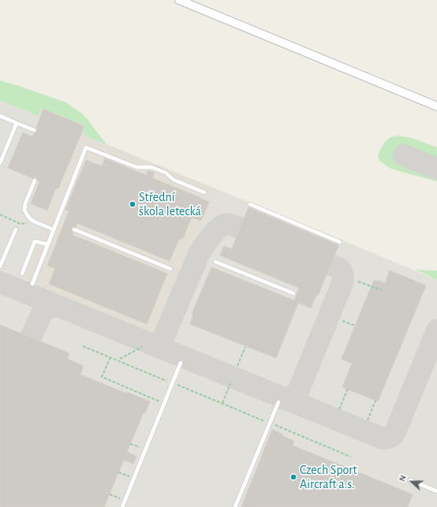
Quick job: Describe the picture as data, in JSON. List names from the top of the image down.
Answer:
{
  "places": ["Střední škola letecká", "Czech Sport Aircraft a.s."],
  "north": "left"
}
